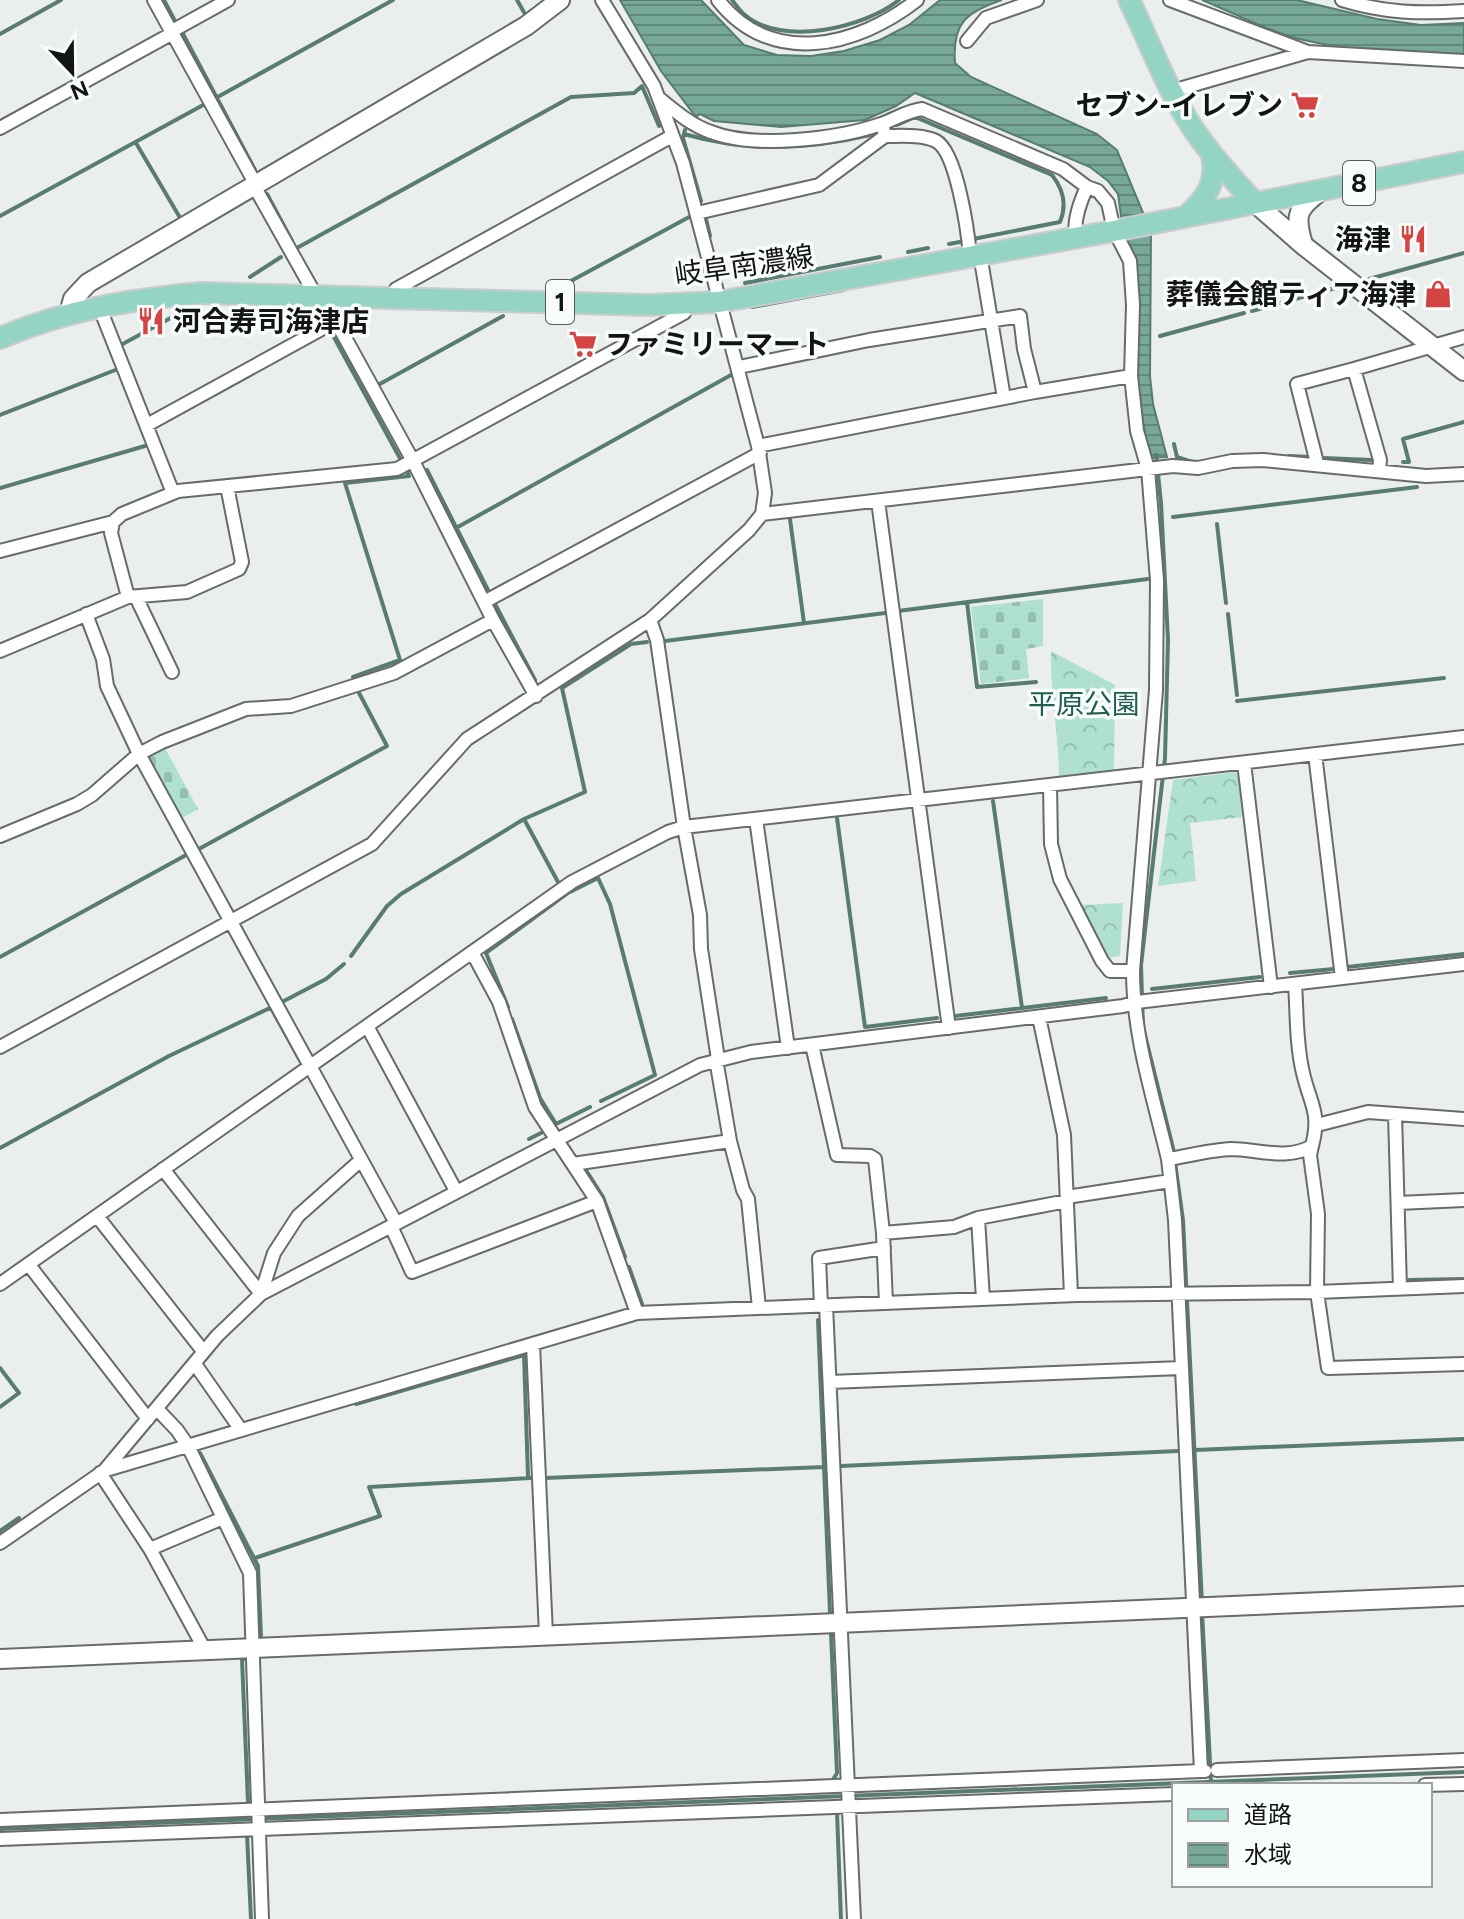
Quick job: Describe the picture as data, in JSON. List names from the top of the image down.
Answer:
{
  "streets": {
    "main road": ["8", "岐阜南濃線", "1"]
  },
  "crossings": [
    ["8", "岐阜南濃線"]
  ],
  "parks": ["平原公園"],
  "places": {
    "supermarket": ["セブン-イレブン", "ファミリーマート"],
    "restaurant": ["海津", "河合寿司海津店"],
    "shop": ["葬儀会館ティア海津"]
  },
  "legend": ["道路", "水域"],
  "north": "bottom"
}
